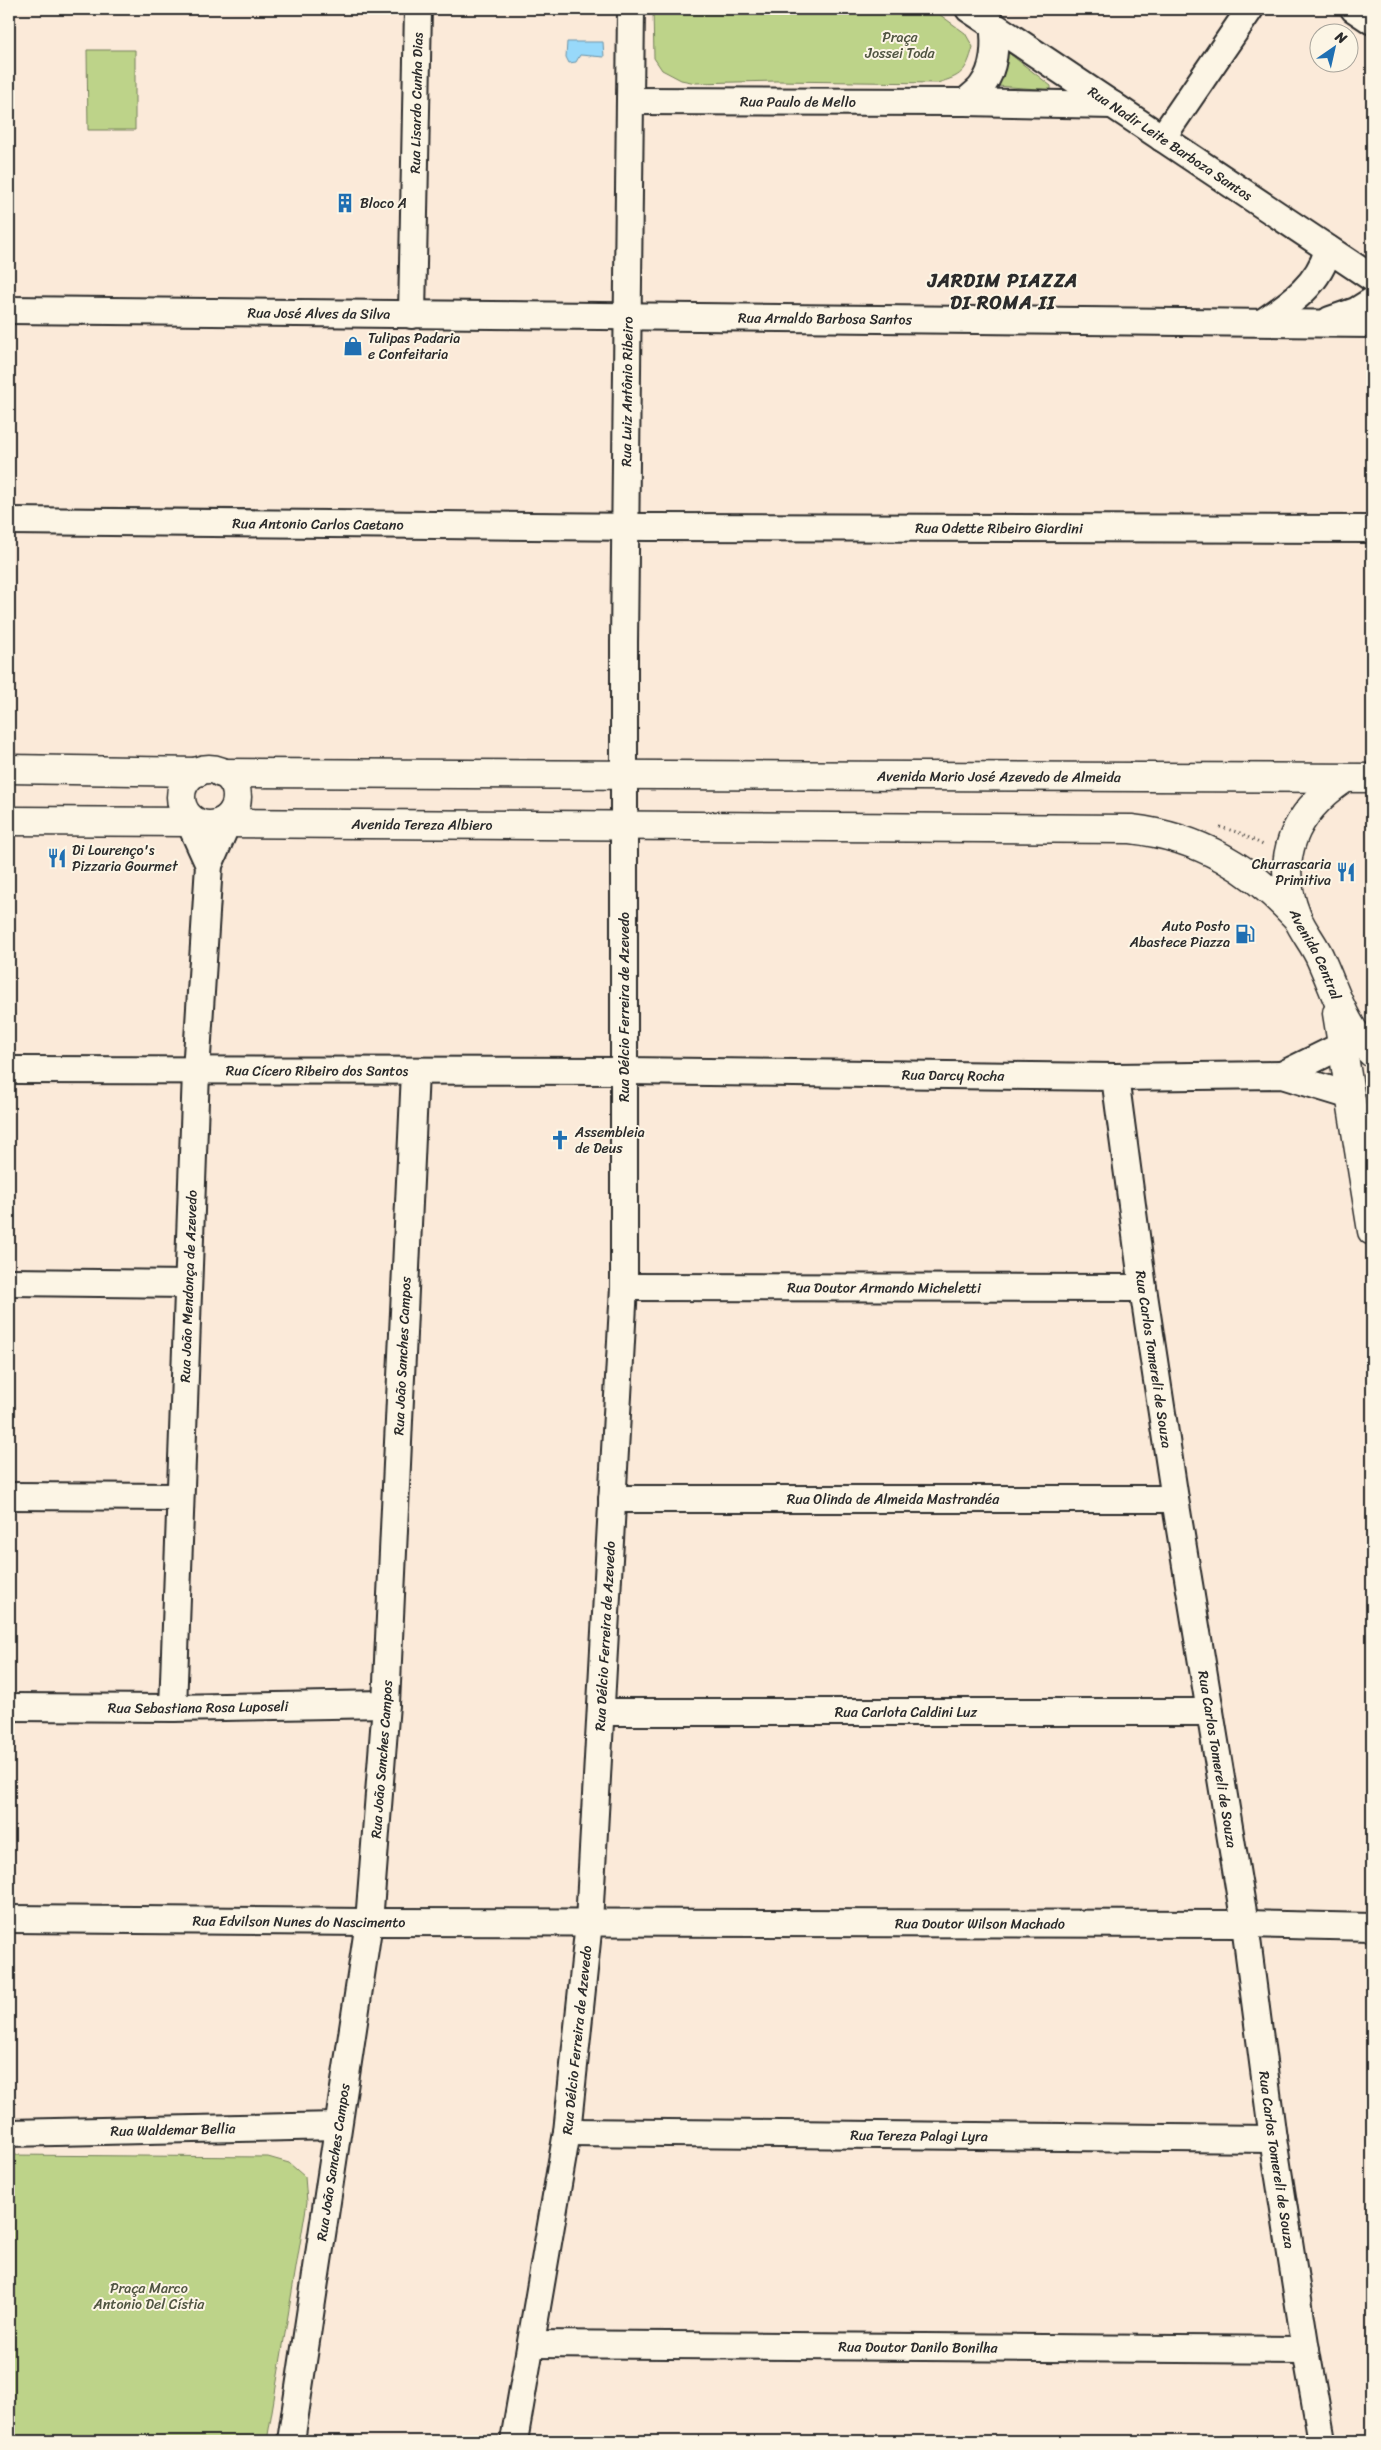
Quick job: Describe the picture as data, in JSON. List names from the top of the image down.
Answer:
{
  "streets": {
    "street": [
      "Rua Lisardo Cunha Dias",
      "Rua Paulo de Mello",
      "Rua Nadir Leite Barboza Santos",
      "Rua José Alves da Silva",
      "Rua Arnaldo Barbosa Santos",
      "Rua Luiz Antônio Ribeiro",
      "Rua Antonio Carlos Caetano",
      "Rua Odette Ribeiro Giardini",
      "Avenida Mario José Azevedo de Almeida",
      "Avenida Tereza Albiero",
      "Avenida Central",
      "Rua Délcio Ferreira de Azevedo",
      "Rua Cícero Ribeiro dos Santos",
      "Rua Darcy Rocha",
      "Rua João Mendonça de Azevedo",
      "Rua Doutor Armando Micheletti",
      "Rua João Sanches Campos",
      "Rua Carlos Tomereli de Souza",
      "Rua Olinda de Almeida Mastrandéa",
      "Rua Sebastiana Rosa Luposeli",
      "Rua Carlota Caldini Luz",
      "Rua Edvilson Nunes do Nascimento",
      "Rua Doutor Wilson Machado",
      "Rua Waldemar Bellia",
      "Rua Tereza Palagi Lyra",
      "Rua Doutor Danilo Bonilha"
    ]
  },
  "crossings": [
    ["Rua Lisardo Cunha Dias", "Rua José Alves da Silva"],
    ["Rua Paulo de Mello", "Rua Nadir Leite Barboza Santos"],
    ["Rua Paulo de Mello", "Rua Luiz Antônio Ribeiro"],
    ["Rua José Alves da Silva", "Rua Arnaldo Barbosa Santos"],
    ["Rua José Alves da Silva", "Rua Luiz Antônio Ribeiro"],
    ["Rua Arnaldo Barbosa Santos", "Rua Luiz Antônio Ribeiro"],
    ["Rua Luiz Antônio Ribeiro", "Rua Antonio Carlos Caetano"],
    ["Rua Luiz Antônio Ribeiro", "Rua Odette Ribeiro Giardini"],
    ["Rua Luiz Antônio Ribeiro", "Avenida Mario José Azevedo de Almeida"],
    ["Rua Luiz Antônio Ribeiro", "Rua Délcio Ferreira de Azevedo"],
    ["Rua Antonio Carlos Caetano", "Rua Odette Ribeiro Giardini"],
    ["Avenida Mario José Azevedo de Almeida", "Avenida Central"],
    ["Avenida Mario José Azevedo de Almeida", "Rua Délcio Ferreira de Azevedo"],
    ["Avenida Tereza Albiero", "Rua Délcio Ferreira de Azevedo"],
    ["Avenida Tereza Albiero", "Rua João Mendonça de Azevedo"],
    ["Rua Délcio Ferreira de Azevedo", "Rua Cícero Ribeiro dos Santos"],
    ["Rua Délcio Ferreira de Azevedo", "Rua Darcy Rocha"],
    ["Rua Délcio Ferreira de Azevedo", "Rua Doutor Armando Micheletti"],
    ["Rua Délcio Ferreira de Azevedo", "Rua Olinda de Almeida Mastrandéa"],
    ["Rua Délcio Ferreira de Azevedo", "Rua Carlota Caldini Luz"],
    ["Rua Délcio Ferreira de Azevedo", "Rua Edvilson Nunes do Nascimento"],
    ["Rua Délcio Ferreira de Azevedo", "Rua Doutor Wilson Machado"],
    ["Rua Délcio Ferreira de Azevedo", "Rua Tereza Palagi Lyra"],
    ["Rua Délcio Ferreira de Azevedo", "Rua Doutor Danilo Bonilha"],
    ["Rua Cícero Ribeiro dos Santos", "Rua Darcy Rocha"],
    ["Rua Cícero Ribeiro dos Santos", "Rua João Mendonça de Azevedo"],
    ["Rua Cícero Ribeiro dos Santos", "Rua João Sanches Campos"],
    ["Rua Darcy Rocha", "Rua Carlos Tomereli de Souza"],
    ["Rua João Mendonça de Azevedo", "Rua Sebastiana Rosa Luposeli"],
    ["Rua Doutor Armando Micheletti", "Rua Carlos Tomereli de Souza"],
    ["Rua João Sanches Campos", "Rua Sebastiana Rosa Luposeli"],
    ["Rua João Sanches Campos", "Rua Edvilson Nunes do Nascimento"],
    ["Rua João Sanches Campos", "Rua Waldemar Bellia"],
    ["Rua Carlos Tomereli de Souza", "Rua Olinda de Almeida Mastrandéa"],
    ["Rua Carlos Tomereli de Souza", "Rua Carlota Caldini Luz"],
    ["Rua Carlos Tomereli de Souza", "Rua Doutor Wilson Machado"],
    ["Rua Carlos Tomereli de Souza", "Rua Tereza Palagi Lyra"],
    ["Rua Carlos Tomereli de Souza", "Rua Doutor Danilo Bonilha"],
    ["Rua Edvilson Nunes do Nascimento", "Rua Doutor Wilson Machado"]
  ],
  "districts": ["JARDIM PIAZZA DI ROMA II"],
  "parks": ["Praça Jossei Toda", "Praça Marco Antonio Del Cístia"],
  "places": {
    "building": ["Bloco A"],
    "shop": ["Tulipas Padaria e Confeitaria"],
    "restaurant": ["Di Lourenço's Pizzaria Gourmet", "Churrascaria Primitiva"],
    "fuel station": ["Auto Posto Abastece Piazza"],
    "church": ["Assembleia de Deus"]
  },
  "north": "top right"
}
